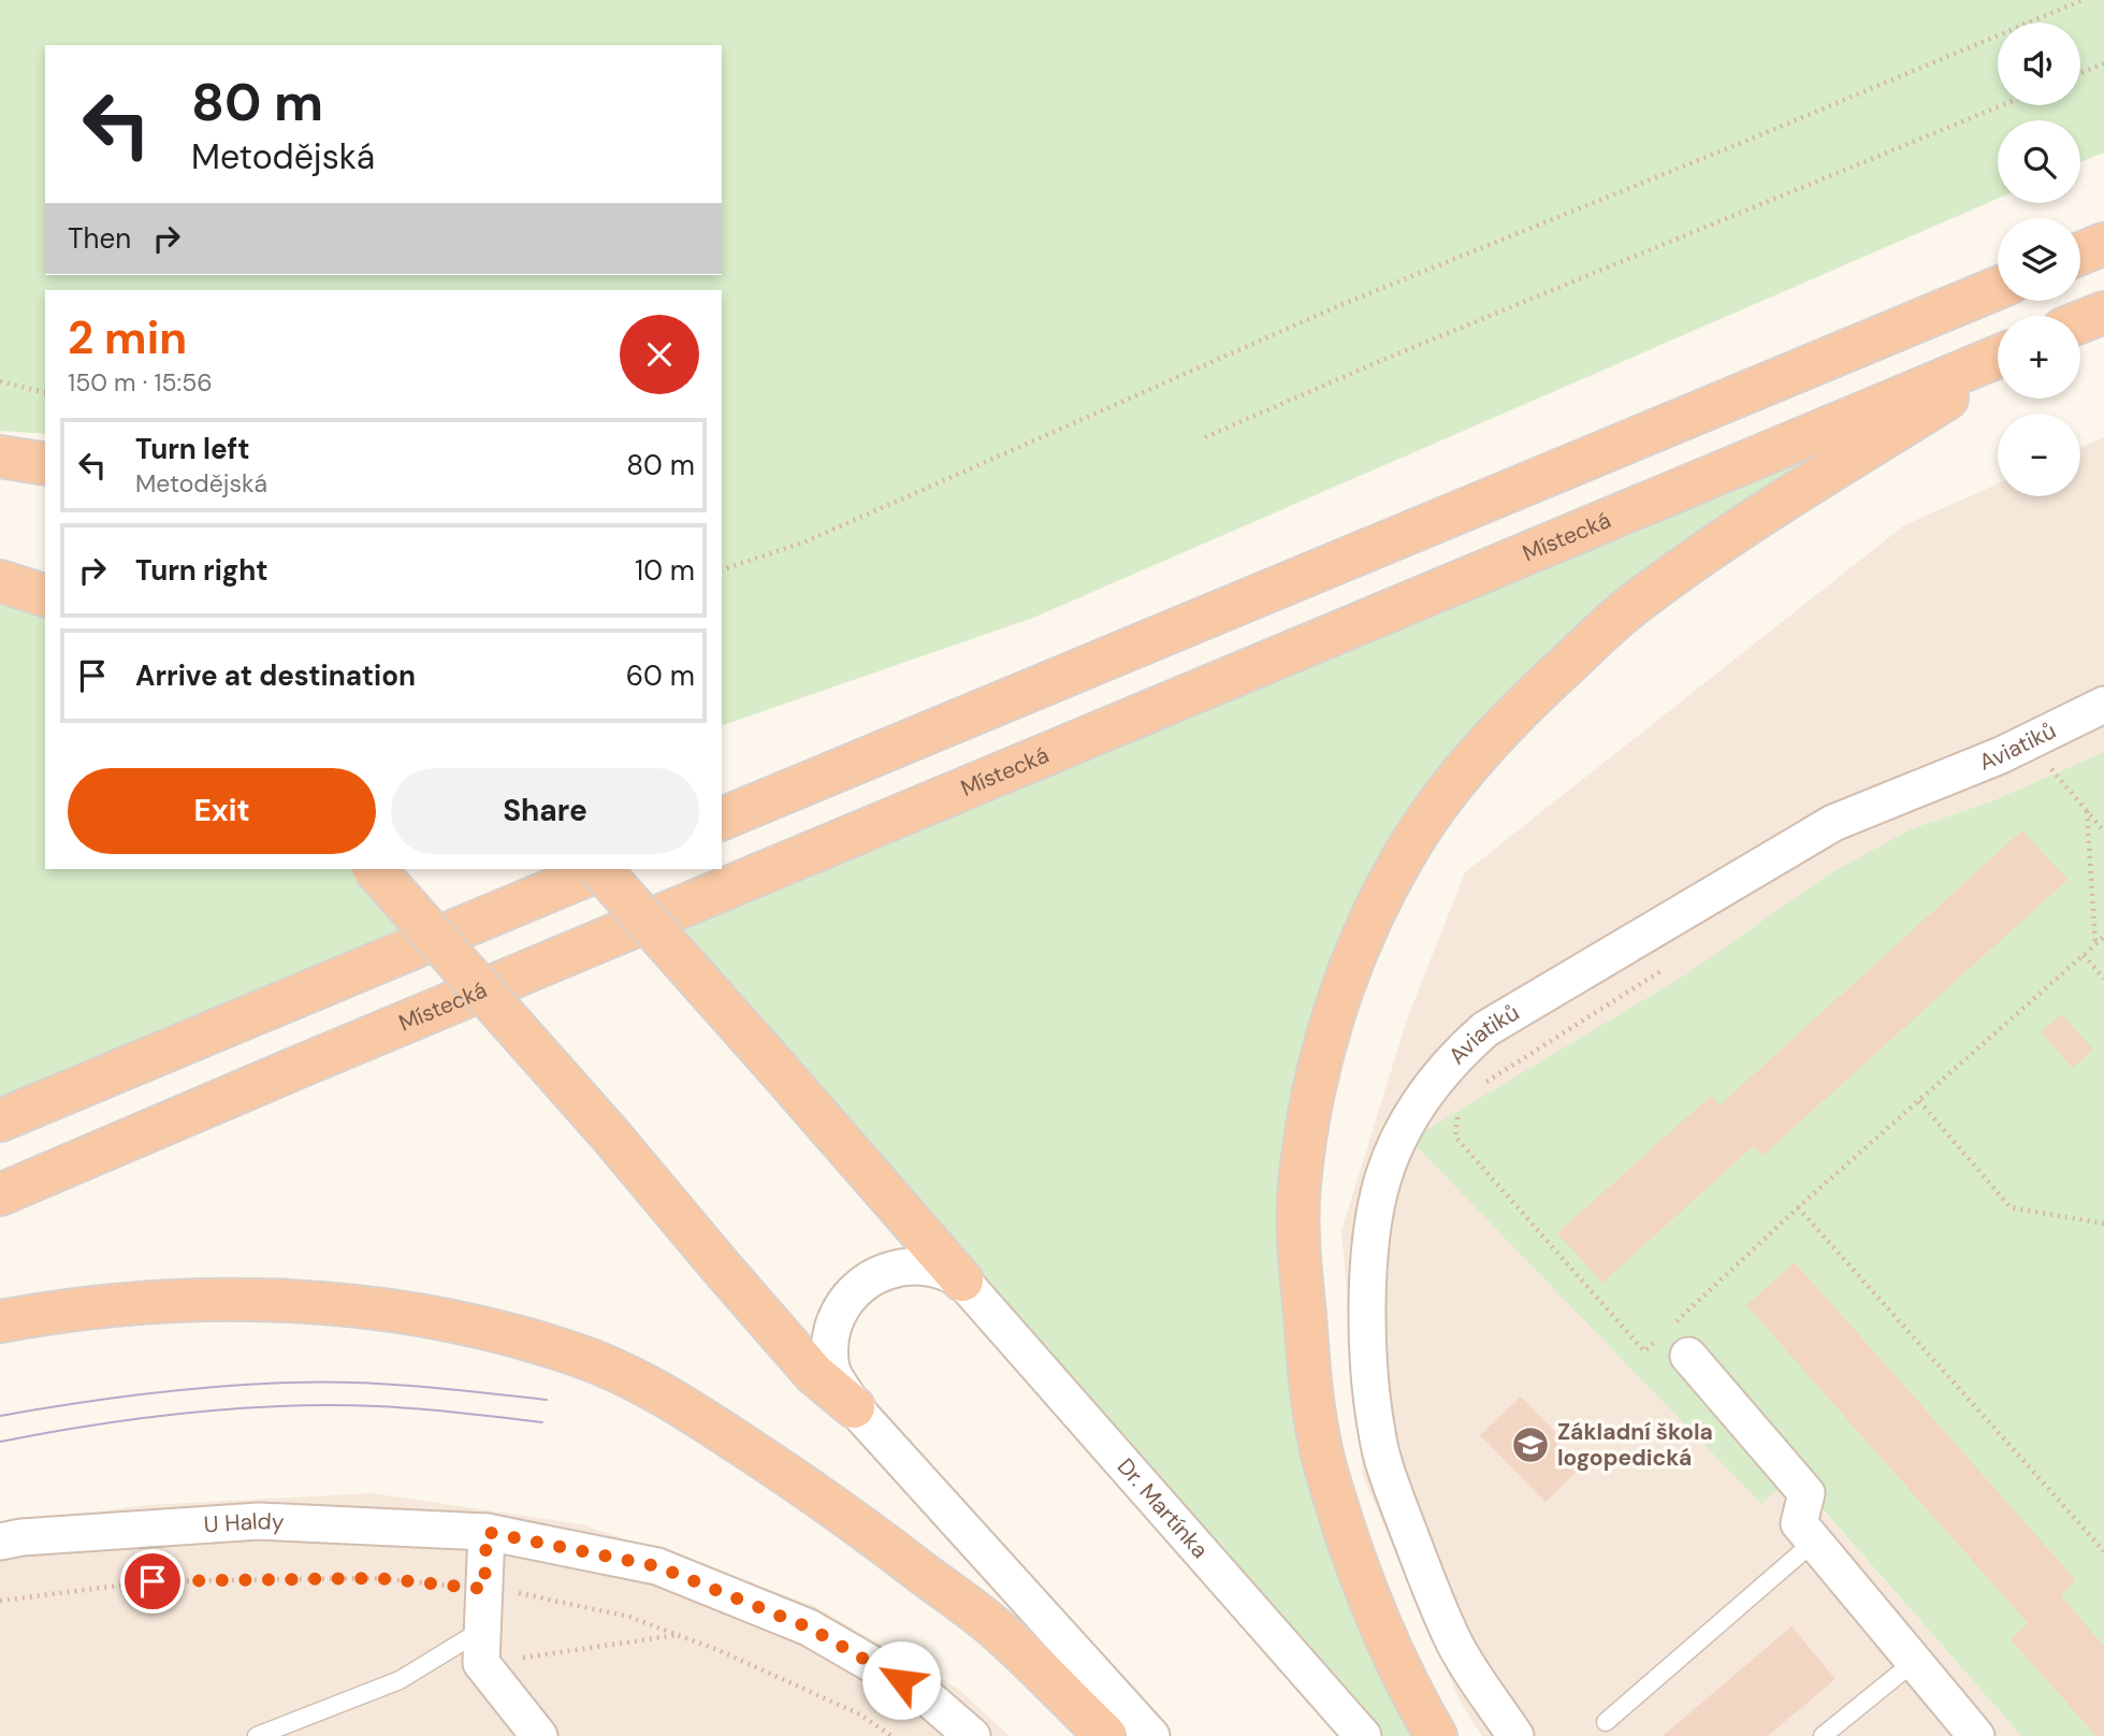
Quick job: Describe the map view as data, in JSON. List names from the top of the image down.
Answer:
{
  "streets": {
    "highway": ["Místecká"],
    "street": ["Aviatiků", "Dr. Martínka", "U Haldy"]
  },
  "places": {
    "school or university": ["Základní škola logopedická"]
  },
  "page": {
    "map_buttons": ["+", "−"],
    "turn": ["80 m", "Metodějská"],
    "then": "Then",
    "heading": ["2 min", "150 m · 15:56"],
    "list": [
      {
        "name": "Turn left",
        "note": "Metodějská",
        "value": "80 m"
      },
      {
        "name": "Turn right",
        "value": "10 m"
      },
      {
        "name": "Arrive at destination",
        "value": "60 m"
      }
    ],
    "buttons": ["Exit", "Share"]
  }
}
